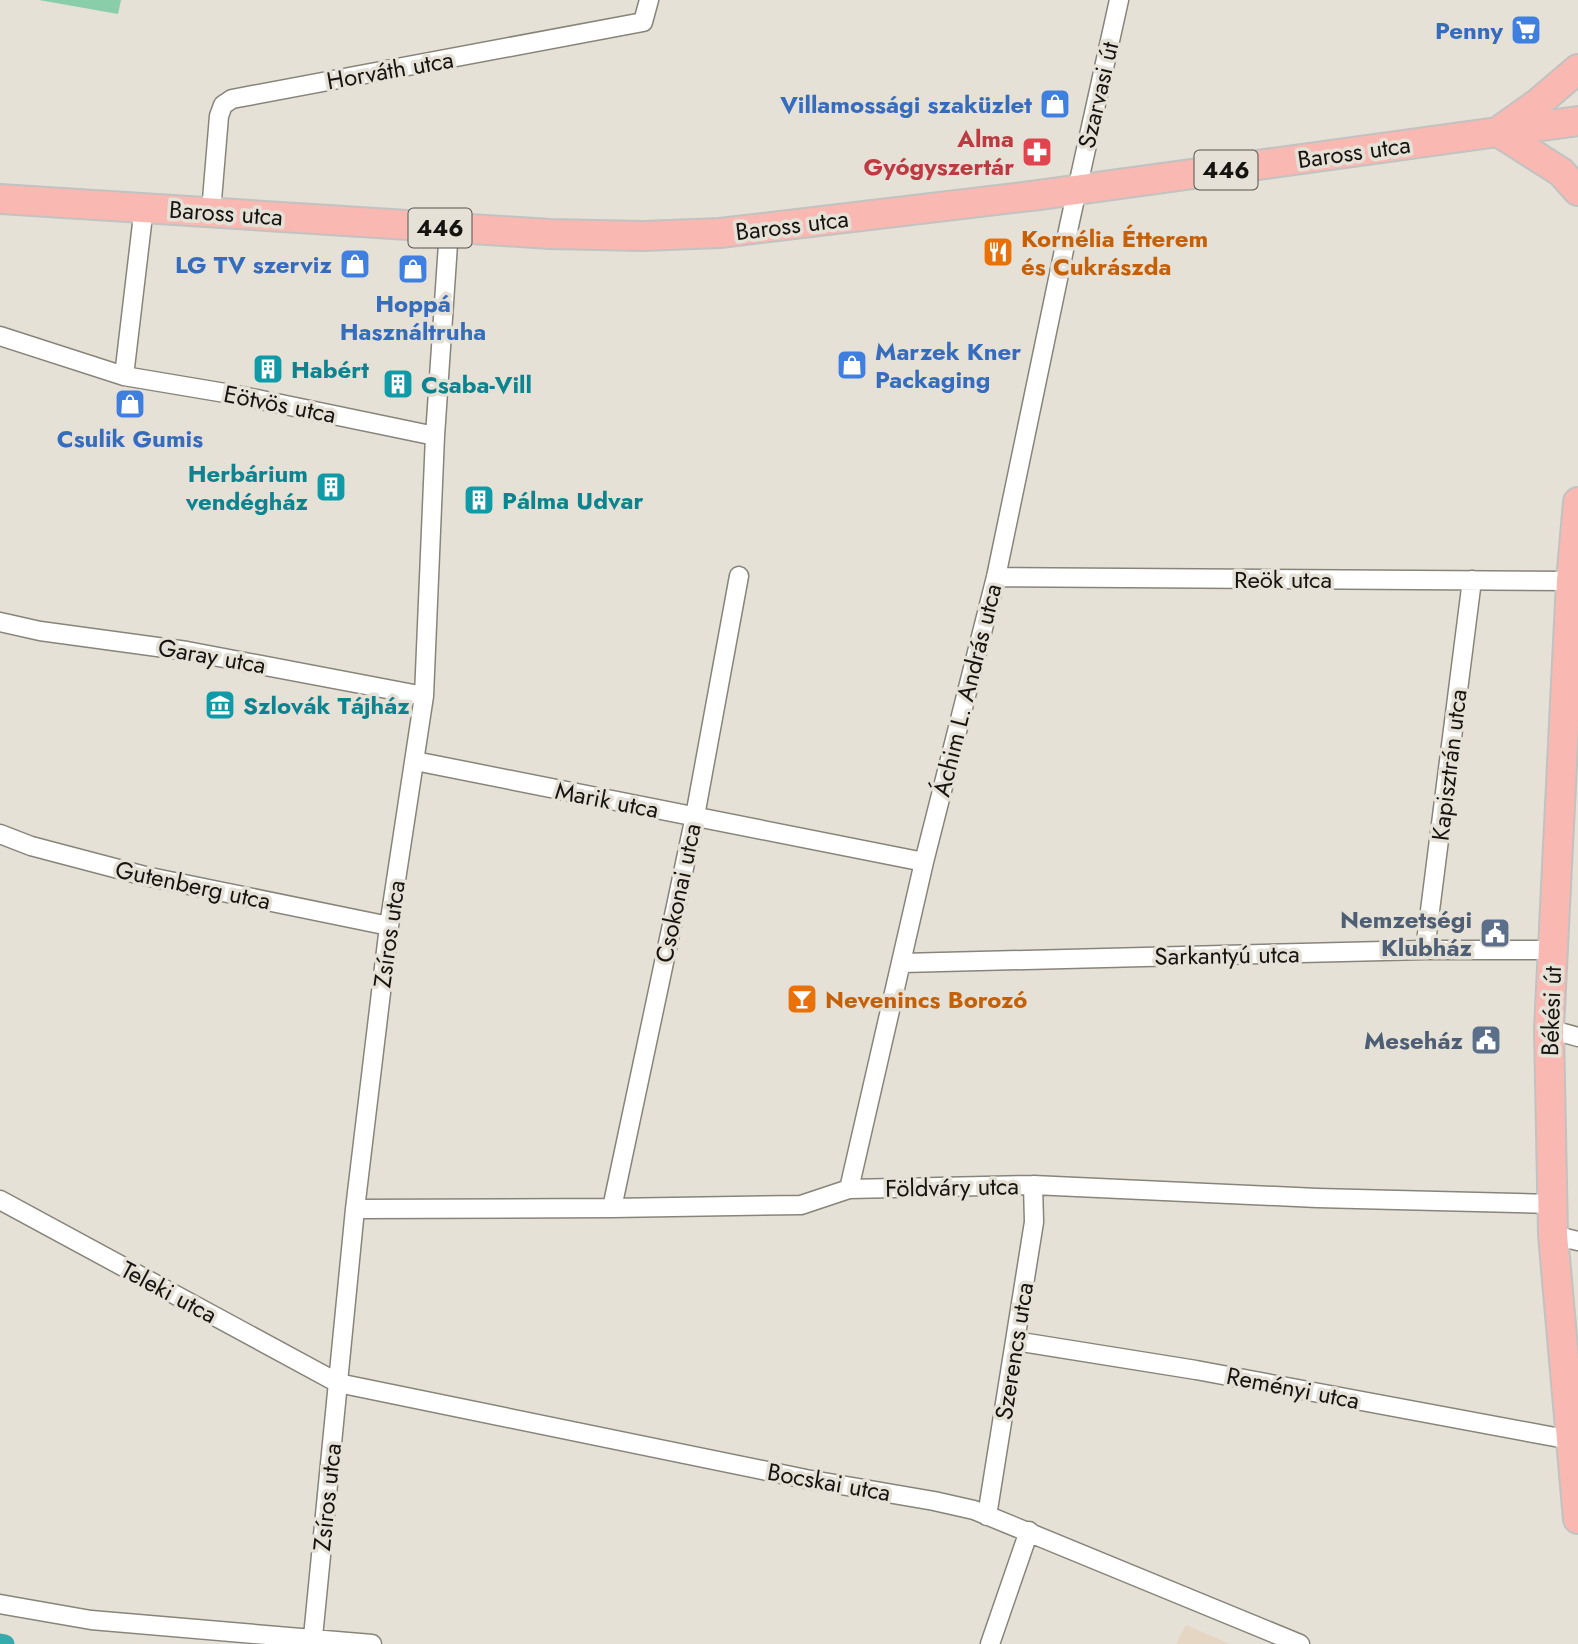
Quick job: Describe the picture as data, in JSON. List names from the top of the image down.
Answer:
{
  "streets": {
    "main road": ["Baross utca", "446", "Békési út"],
    "street": [
      "Horváth utca",
      "Szarvasi út",
      "Eötvös utca",
      "Reök utca",
      "Garay utca",
      "Áchim L. András utca",
      "Kapisztrán utca",
      "Marik utca",
      "Gutenberg utca",
      "Csokonai utca",
      "Zsíros utca",
      "Sarkantyú utca",
      "Földváry utca",
      "Teleki utca",
      "Szerencs utca",
      "Reményi utca",
      "Bocskai utca"
    ]
  },
  "crossings": [
    ["Horváth utca", "Baross utca"],
    ["Szarvasi út", "Baross utca"],
    ["Szarvasi út", "Áchim L. András utca"],
    ["Baross utca", "446"],
    ["Baross utca", "Áchim L. András utca"],
    ["Baross utca", "Zsíros utca"],
    ["Eötvös utca", "Zsíros utca"],
    ["Reök utca", "Áchim L. András utca"],
    ["Reök utca", "Kapisztrán utca"],
    ["Reök utca", "Békési út"],
    ["Garay utca", "Zsíros utca"],
    ["Áchim L. András utca", "Marik utca"],
    ["Áchim L. András utca", "Sarkantyú utca"],
    ["Áchim L. András utca", "Földváry utca"],
    ["Kapisztrán utca", "Sarkantyú utca"],
    ["Marik utca", "Csokonai utca"],
    ["Marik utca", "Zsíros utca"],
    ["Gutenberg utca", "Zsíros utca"],
    ["Csokonai utca", "Földváry utca"],
    ["Zsíros utca", "Földváry utca"],
    ["Zsíros utca", "Teleki utca"],
    ["Zsíros utca", "Bocskai utca"],
    ["Sarkantyú utca", "Békési út"],
    ["Békési út", "Földváry utca"],
    ["Békési út", "Reményi utca"],
    ["Földváry utca", "Szerencs utca"],
    ["Teleki utca", "Bocskai utca"],
    ["Szerencs utca", "Reményi utca"],
    ["Szerencs utca", "Bocskai utca"]
  ],
  "places": {
    "supermarket": ["Penny"],
    "shop": [
      "Villamossági szaküzlet",
      "LG TV szerviz",
      "Hoppá Használtruha",
      "Marzek Kner Packaging",
      "Csulik Gumis"
    ],
    "pharmacy": ["Alma Gyógyszertár"],
    "restaurant": ["Kornélia Étterem és Cukrászda"],
    "building": [
      "Habért",
      "Csaba-Vill",
      "Herbárium vendégház",
      "Pálma Udvar"
    ],
    "museum": ["Szlovák Tájház"],
    "public building": ["Nemzetségi Klubház", "Meseház"],
    "bar": ["Nevenincs Borozó"]
  }
}
